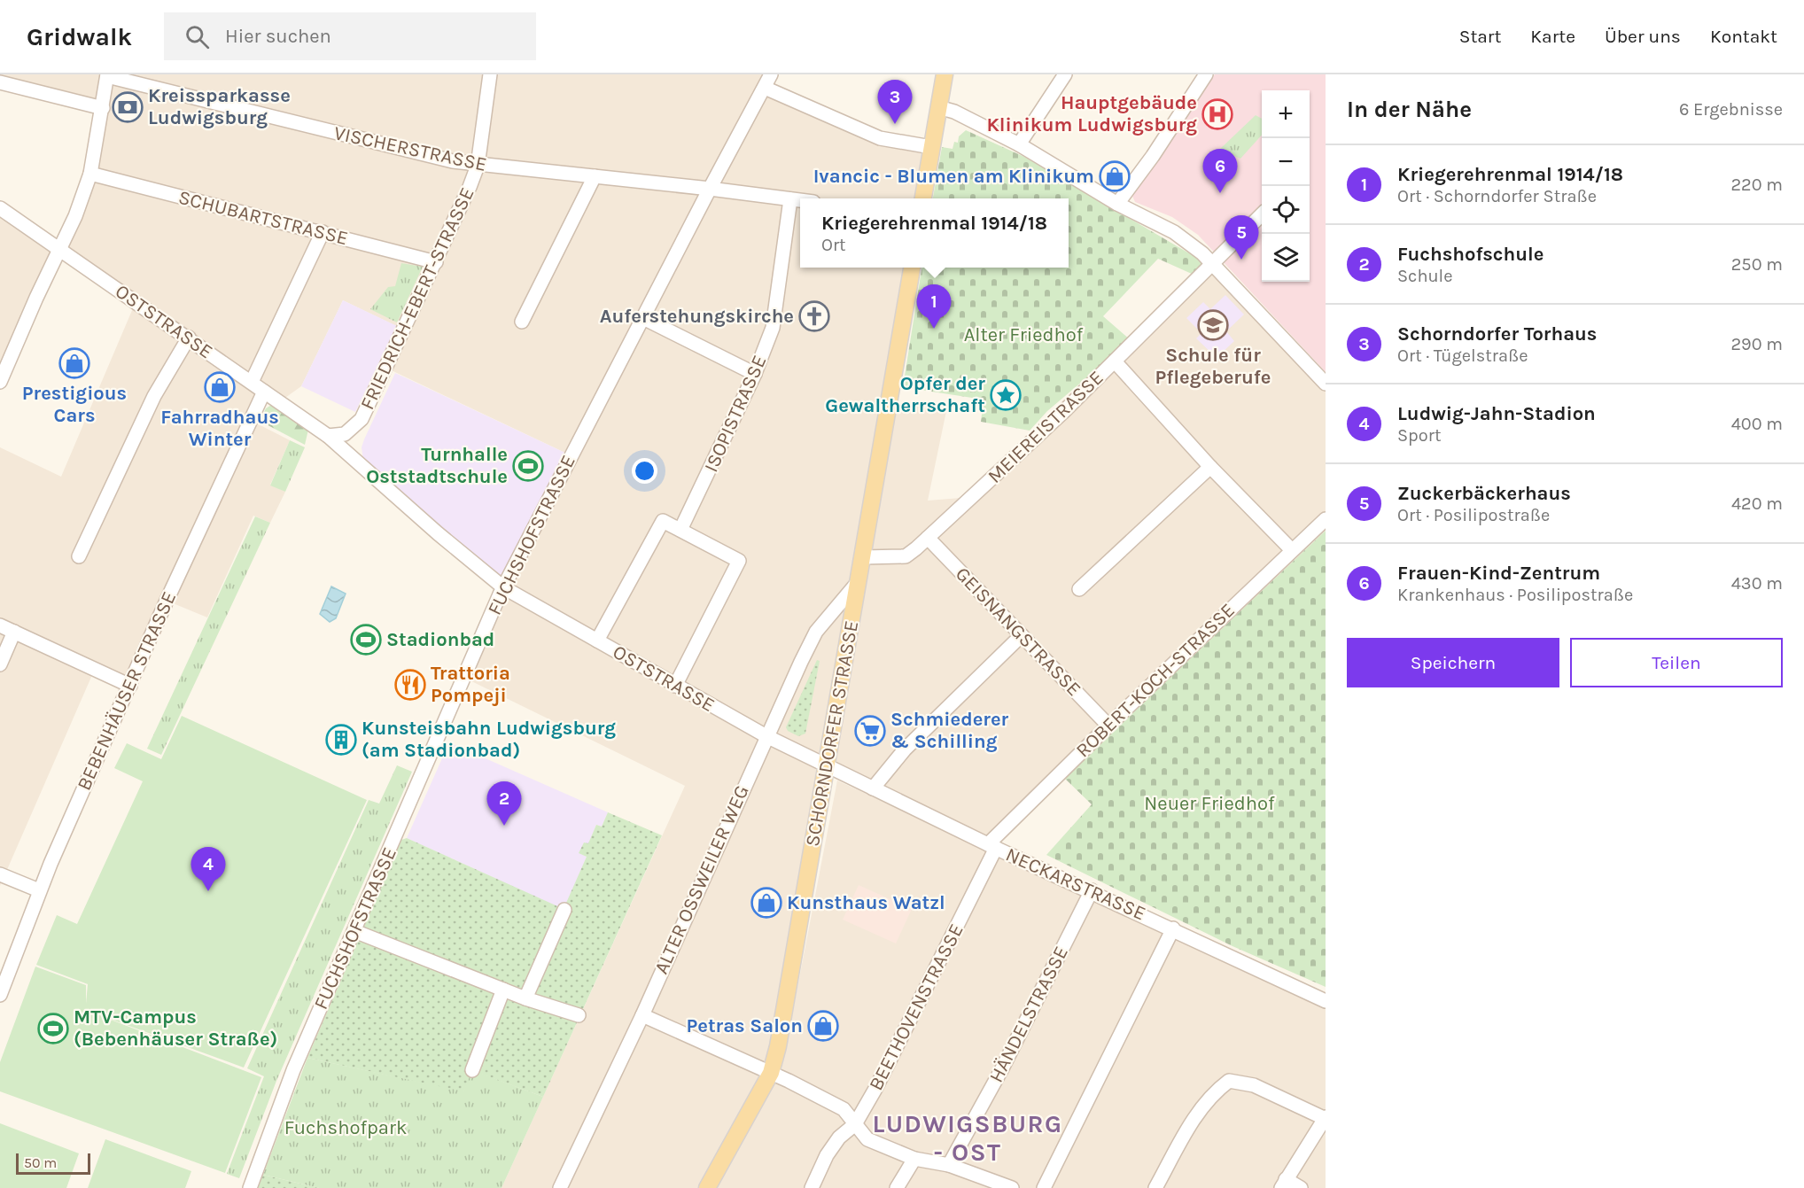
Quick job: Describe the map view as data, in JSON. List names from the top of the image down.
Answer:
{
  "streets": {
    "main road": ["SCHORNDORFER STRASSE"],
    "street": [
      "VISCHERSTRASSE",
      "SCHUBARTSTRASSE",
      "FRIEDRICH-EBERT-STRASSE",
      "OSTSTRASSE",
      "ISOPISTRASSE",
      "MEIEREISTRASSE",
      "FUCHSHOFSTRASSE",
      "GEISNANGSTRASSE",
      "ROBERT-KOCH-STRASSE",
      "BEBENHÄUSER STRASSE",
      "ALTER OSSWEILER WEG",
      "NECKARSTRASSE",
      "BEETHOVENSTRASSE",
      "HÄNDELSTRASSE"
    ]
  },
  "crossings": [
    ["VISCHERSTRASSE", "FRIEDRICH-EBERT-STRASSE"],
    ["VISCHERSTRASSE", "ISOPISTRASSE"],
    ["VISCHERSTRASSE", "FUCHSHOFSTRASSE"],
    ["SCHUBARTSTRASSE", "FRIEDRICH-EBERT-STRASSE"],
    ["FRIEDRICH-EBERT-STRASSE", "OSTSTRASSE"],
    ["OSTSTRASSE", "FUCHSHOFSTRASSE"],
    ["OSTSTRASSE", "BEBENHÄUSER STRASSE"],
    ["OSTSTRASSE", "SCHORNDORFER STRASSE"],
    ["OSTSTRASSE", "ALTER OSSWEILER WEG"],
    ["OSTSTRASSE", "NECKARSTRASSE"],
    ["MEIEREISTRASSE", "GEISNANGSTRASSE"],
    ["MEIEREISTRASSE", "SCHORNDORFER STRASSE"],
    ["GEISNANGSTRASSE", "ROBERT-KOCH-STRASSE"],
    ["ROBERT-KOCH-STRASSE", "NECKARSTRASSE"],
    ["ROBERT-KOCH-STRASSE", "BEETHOVENSTRASSE"],
    ["SCHORNDORFER STRASSE", "ALTER OSSWEILER WEG"],
    ["SCHORNDORFER STRASSE", "NECKARSTRASSE"],
    ["NECKARSTRASSE", "BEETHOVENSTRASSE"],
    ["NECKARSTRASSE", "HÄNDELSTRASSE"]
  ],
  "districts": ["LUDWIGSBURG - OST"],
  "parks": ["Alter Friedhof", "Neuer Friedhof", "Fuchshofpark"],
  "places": {
    "bank": ["Kreissparkasse Ludwigsburg"],
    "hospital": ["Hauptgebäude Klinikum Ludwigsburg"],
    "shop": [
      "Ivancic - Blumen am Klinikum",
      "Prestigious Cars",
      "Fahrradhaus Winter",
      "Kunsthaus Watzl",
      "Petras Salon"
    ],
    "church": ["Auferstehungskirche"],
    "school or university": ["Schule für Pflegeberufe"],
    "place": ["Opfer der Gewaltherrschaft"],
    "sports": ["Turnhalle Oststadtschule", "Stadionbad", "MTV-Campus (Bebenhäuser Straße)"],
    "restaurant": ["Trattoria Pompeji"],
    "supermarket": ["Schmiederer & Schilling"],
    "building": ["Kunsteisbahn Ludwigsburg (am Stadionbad)"]
  },
  "scale_bar": "50 m",
  "page": {
    "header": "Gridwalk",
    "search": "Hier suchen",
    "nav": [
      "Start",
      "Karte",
      "Über uns",
      "Kontakt"
    ],
    "heading": ["In der Nähe", "6 Ergebnisse"],
    "pins": [
      "3",
      "6",
      "5",
      "1",
      "2",
      "4"
    ],
    "map_buttons": ["+", "−"],
    "list": [
      {
        "mark": "1",
        "name": "Kriegerehrenmal 1914/18",
        "note": "Ort · Schorndorfer Straße",
        "value": "220 m"
      },
      {
        "mark": "2",
        "name": "Fuchshofschule",
        "note": "Schule",
        "value": "250 m"
      },
      {
        "mark": "3",
        "name": "Schorndorfer Torhaus",
        "note": "Ort · Tügelstraße",
        "value": "290 m"
      },
      {
        "mark": "4",
        "name": "Ludwig-Jahn-Stadion",
        "note": "Sport",
        "value": "400 m"
      },
      {
        "mark": "5",
        "name": "Zuckerbäckerhaus",
        "note": "Ort · Posilipostraße",
        "value": "420 m"
      },
      {
        "mark": "6",
        "name": "Frauen-Kind-Zentrum",
        "note": "Krankenhaus · Posilipostraße",
        "value": "430 m"
      }
    ],
    "popup": ["Kriegerehrenmal 1914/18", "Ort"],
    "buttons": ["Speichern", "Teilen"],
    "scale": "50 m"
  }
}
